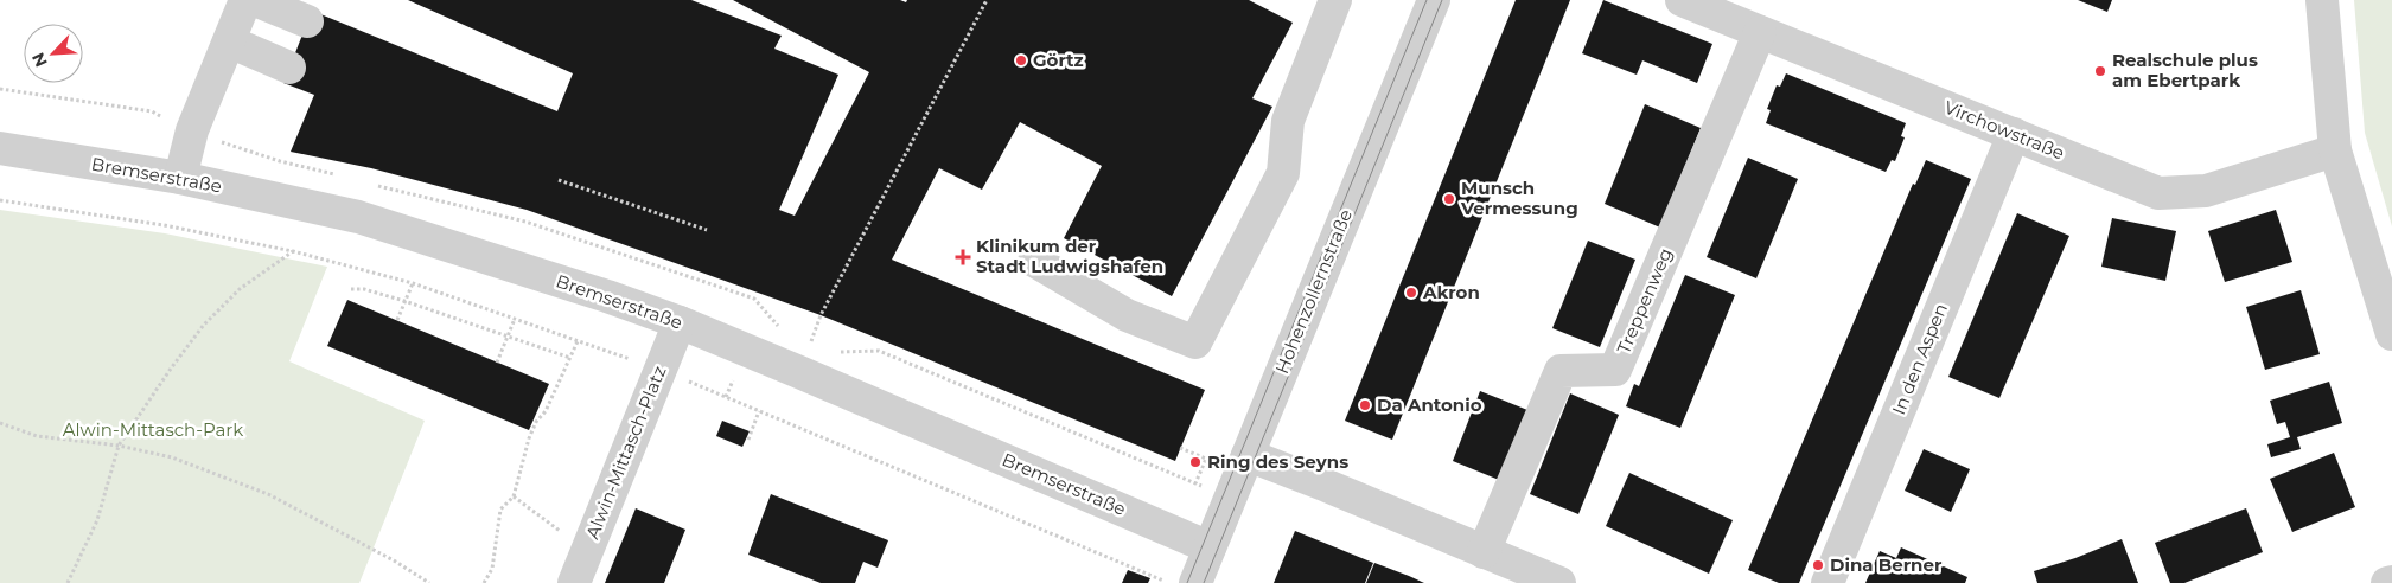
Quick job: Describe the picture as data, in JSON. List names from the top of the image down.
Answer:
{
  "streets": {
    "street": [
      "Virchowstraße",
      "Bremserstraße",
      "Hohenzollernstraße",
      "Treppenweg",
      "In den Aspen",
      "Alwin-Mittasch-Platz"
    ]
  },
  "crossings": [
    ["Virchowstraße", "Treppenweg"],
    ["Virchowstraße", "In den Aspen"],
    ["Bremserstraße", "Hohenzollernstraße"],
    ["Bremserstraße", "Alwin-Mittasch-Platz"]
  ],
  "parks": ["Alwin-Mittasch-Park"],
  "places": {
    "other": [
      "Görtz",
      "Realschule plus am Ebertpark",
      "Munsch Vermessung",
      "Akron",
      "Da Antonio",
      "Ring des Seyns",
      "Dina Berner"
    ],
    "health": ["Klinikum der Stadt Ludwigshafen"]
  },
  "north": "bottom left"
}
